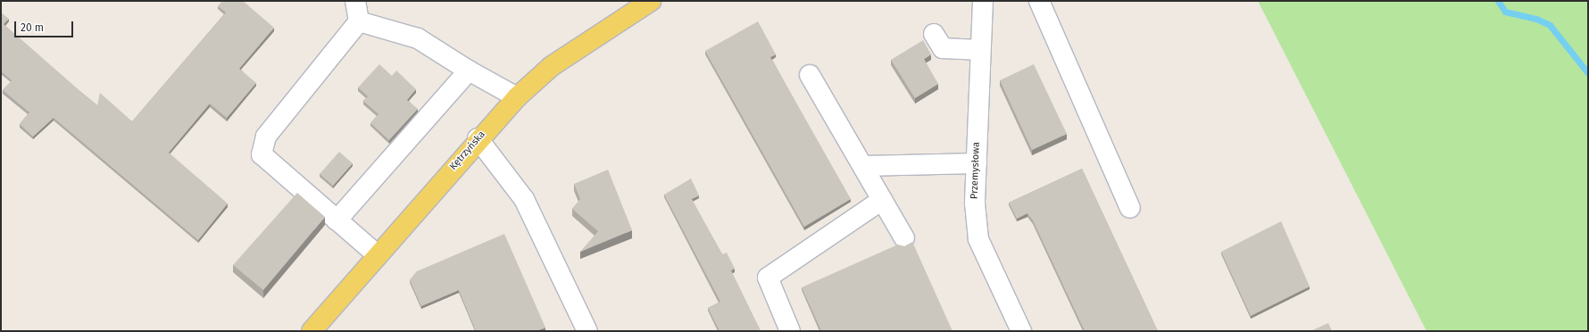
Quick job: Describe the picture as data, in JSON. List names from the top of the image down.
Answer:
{
  "streets": {
    "main road": ["Kętrzyńska"],
    "street": ["Przemysłowa"]
  },
  "scale_bar": "20 m"
}
